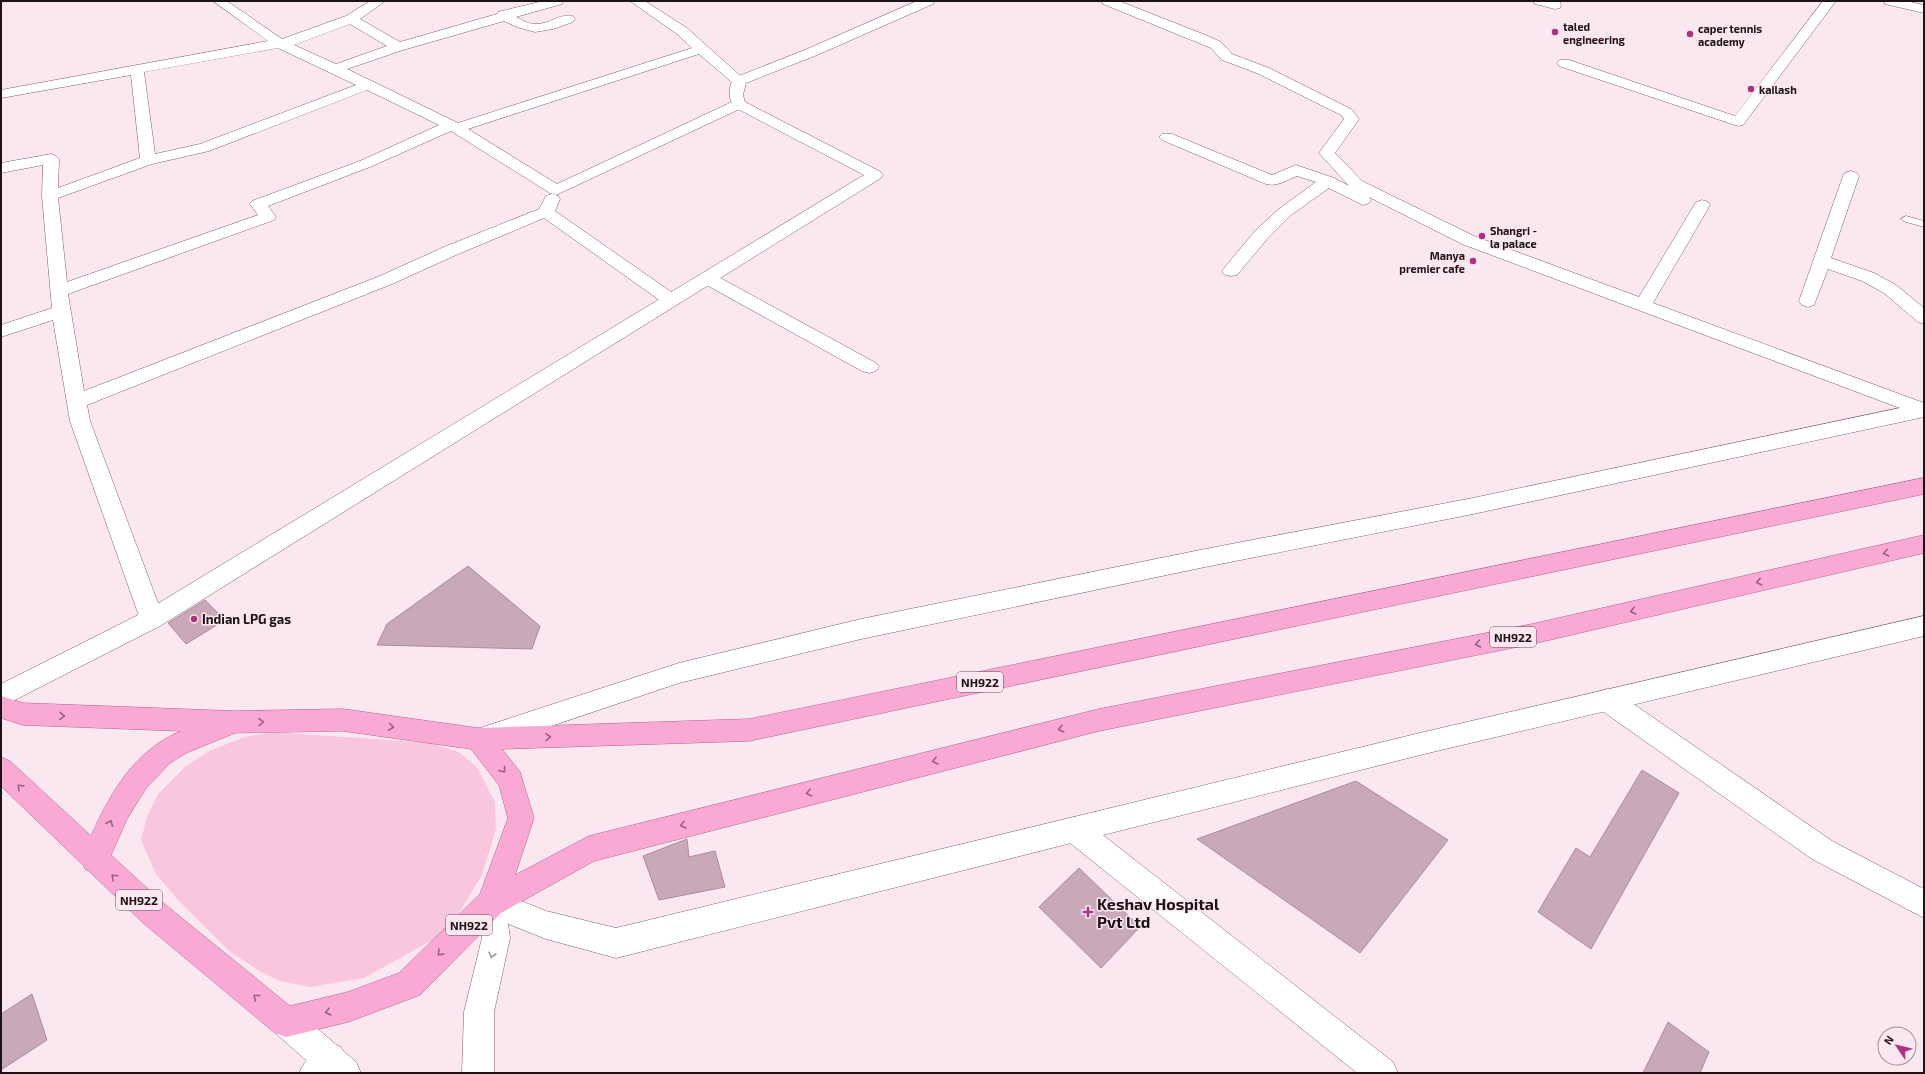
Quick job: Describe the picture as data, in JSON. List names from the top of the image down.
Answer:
{
  "streets": {
    "highway": ["NH922"]
  },
  "places": {
    "other": [
      "taled engineering",
      "caper tennis academy",
      "kailash",
      "Shangri - la palace",
      "Manya premier cafe",
      "Indian LPG gas"
    ],
    "health": ["Keshav Hospital Pvt Ltd"]
  },
  "north": "top left"
}
